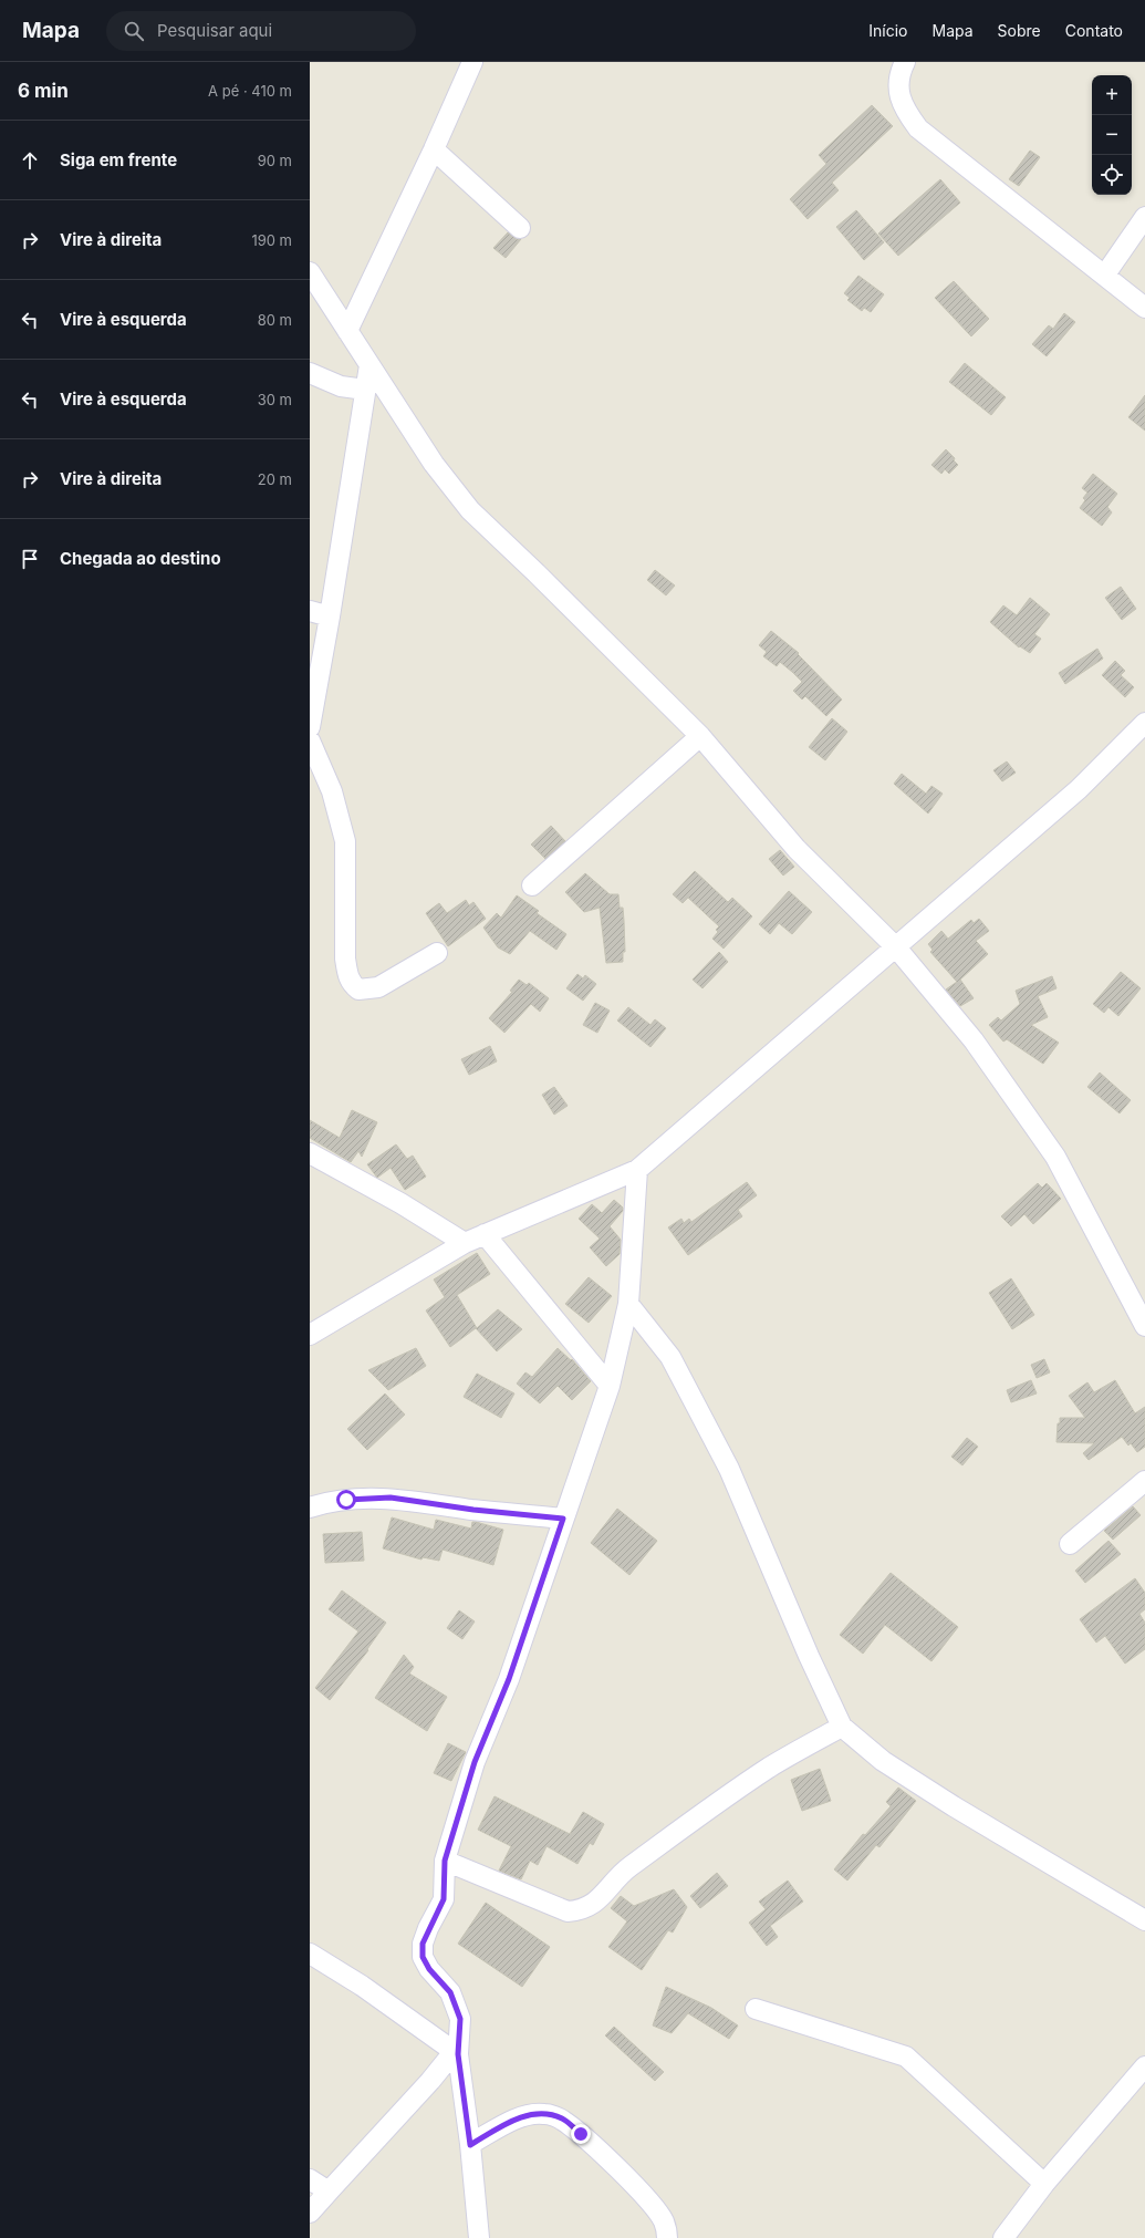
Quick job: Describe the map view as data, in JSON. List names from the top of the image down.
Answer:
{
  "page": {
    "header": "Mapa",
    "search": "Pesquisar aqui",
    "nav": [
      "Início",
      "Mapa",
      "Sobre",
      "Contato"
    ],
    "heading": ["6 min", "A pé · 410 m"],
    "map_buttons": ["+", "−"],
    "list": [
      ["Siga em frente", "90 m"],
      ["Vire à direita", "190 m"],
      ["Vire à esquerda", "80 m"],
      ["Vire à esquerda", "30 m"],
      ["Vire à direita", "20 m"],
      "Chegada ao destino"
    ]
  }
}
